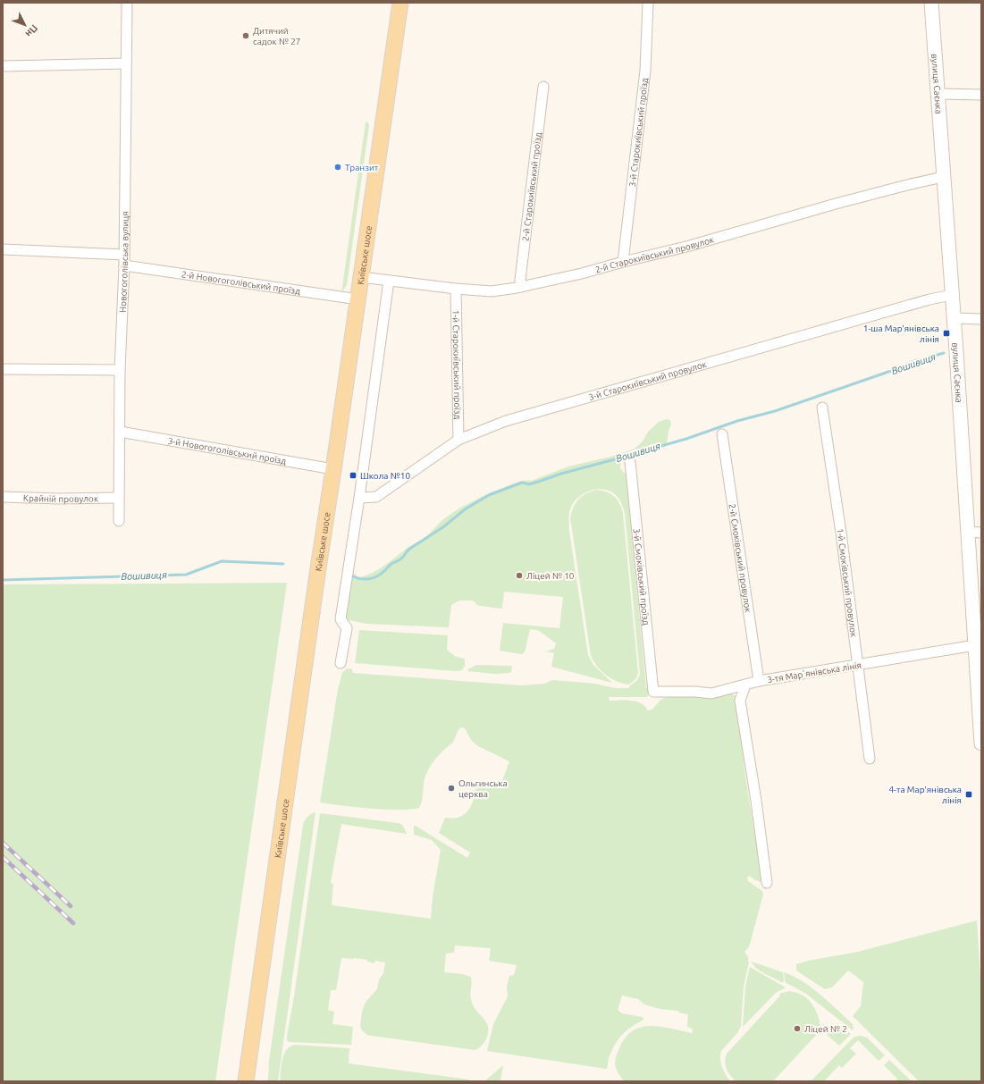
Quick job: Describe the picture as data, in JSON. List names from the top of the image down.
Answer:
{
  "streets": {
    "main road": ["Київське шосе"],
    "street": [
      "вулиця Саєнка",
      "3-й Старокиївський проїзд",
      "2-й Старокиївський проїзд",
      "2-й Старокиївський провулок",
      "Новогоголівська вулиця",
      "2-й Новогоголівський проїзд",
      "1-й Старокиївський проїзд",
      "3-й Старокиївський провулок",
      "3-й Новогоголівський проїзд",
      "Крайній провулок",
      "2-й Смоківський провулок",
      "3-й Смоківський проїзд",
      "1-й Смоківський провулок",
      "3-тя Марʼянівська лінія"
    ]
  },
  "crossings": [
    ["вулиця Саєнка", "2-й Старокиївський провулок"],
    ["вулиця Саєнка", "3-й Старокиївський провулок"],
    ["вулиця Саєнка", "3-тя Марʼянівська лінія"],
    ["3-й Старокиївський проїзд", "2-й Старокиївський провулок"],
    ["2-й Старокиївський проїзд", "2-й Старокиївський провулок"],
    ["2-й Старокиївський провулок", "Київське шосе"],
    ["2-й Старокиївський провулок", "1-й Старокиївський проїзд"],
    ["Київське шосе", "2-й Новогоголівський проїзд"],
    ["Київське шосе", "3-й Новогоголівський проїзд"],
    ["Новогоголівська вулиця", "2-й Новогоголівський проїзд"],
    ["Новогоголівська вулиця", "3-й Новогоголівський проїзд"],
    ["Новогоголівська вулиця", "Крайній провулок"],
    ["1-й Старокиївський проїзд", "3-й Старокиївський провулок"],
    ["2-й Смоківський провулок", "3-тя Марʼянівська лінія"],
    ["3-й Смоківський проїзд", "3-тя Марʼянівська лінія"],
    ["1-й Смоківський провулок", "3-тя Марʼянівська лінія"]
  ],
  "water": ["Вошивиця"],
  "places": {
    "other": [
      "Дитячий садок № 27",
      "Транзит",
      "Ліцей № 10",
      "Ольгинська церква",
      "Ліцей № 2"
    ],
    "transit": ["1-ша Мар'янівська лінія", "Школа №10", "4-та Мар'янівська лінія"]
  },
  "north": "bottom right"
}
